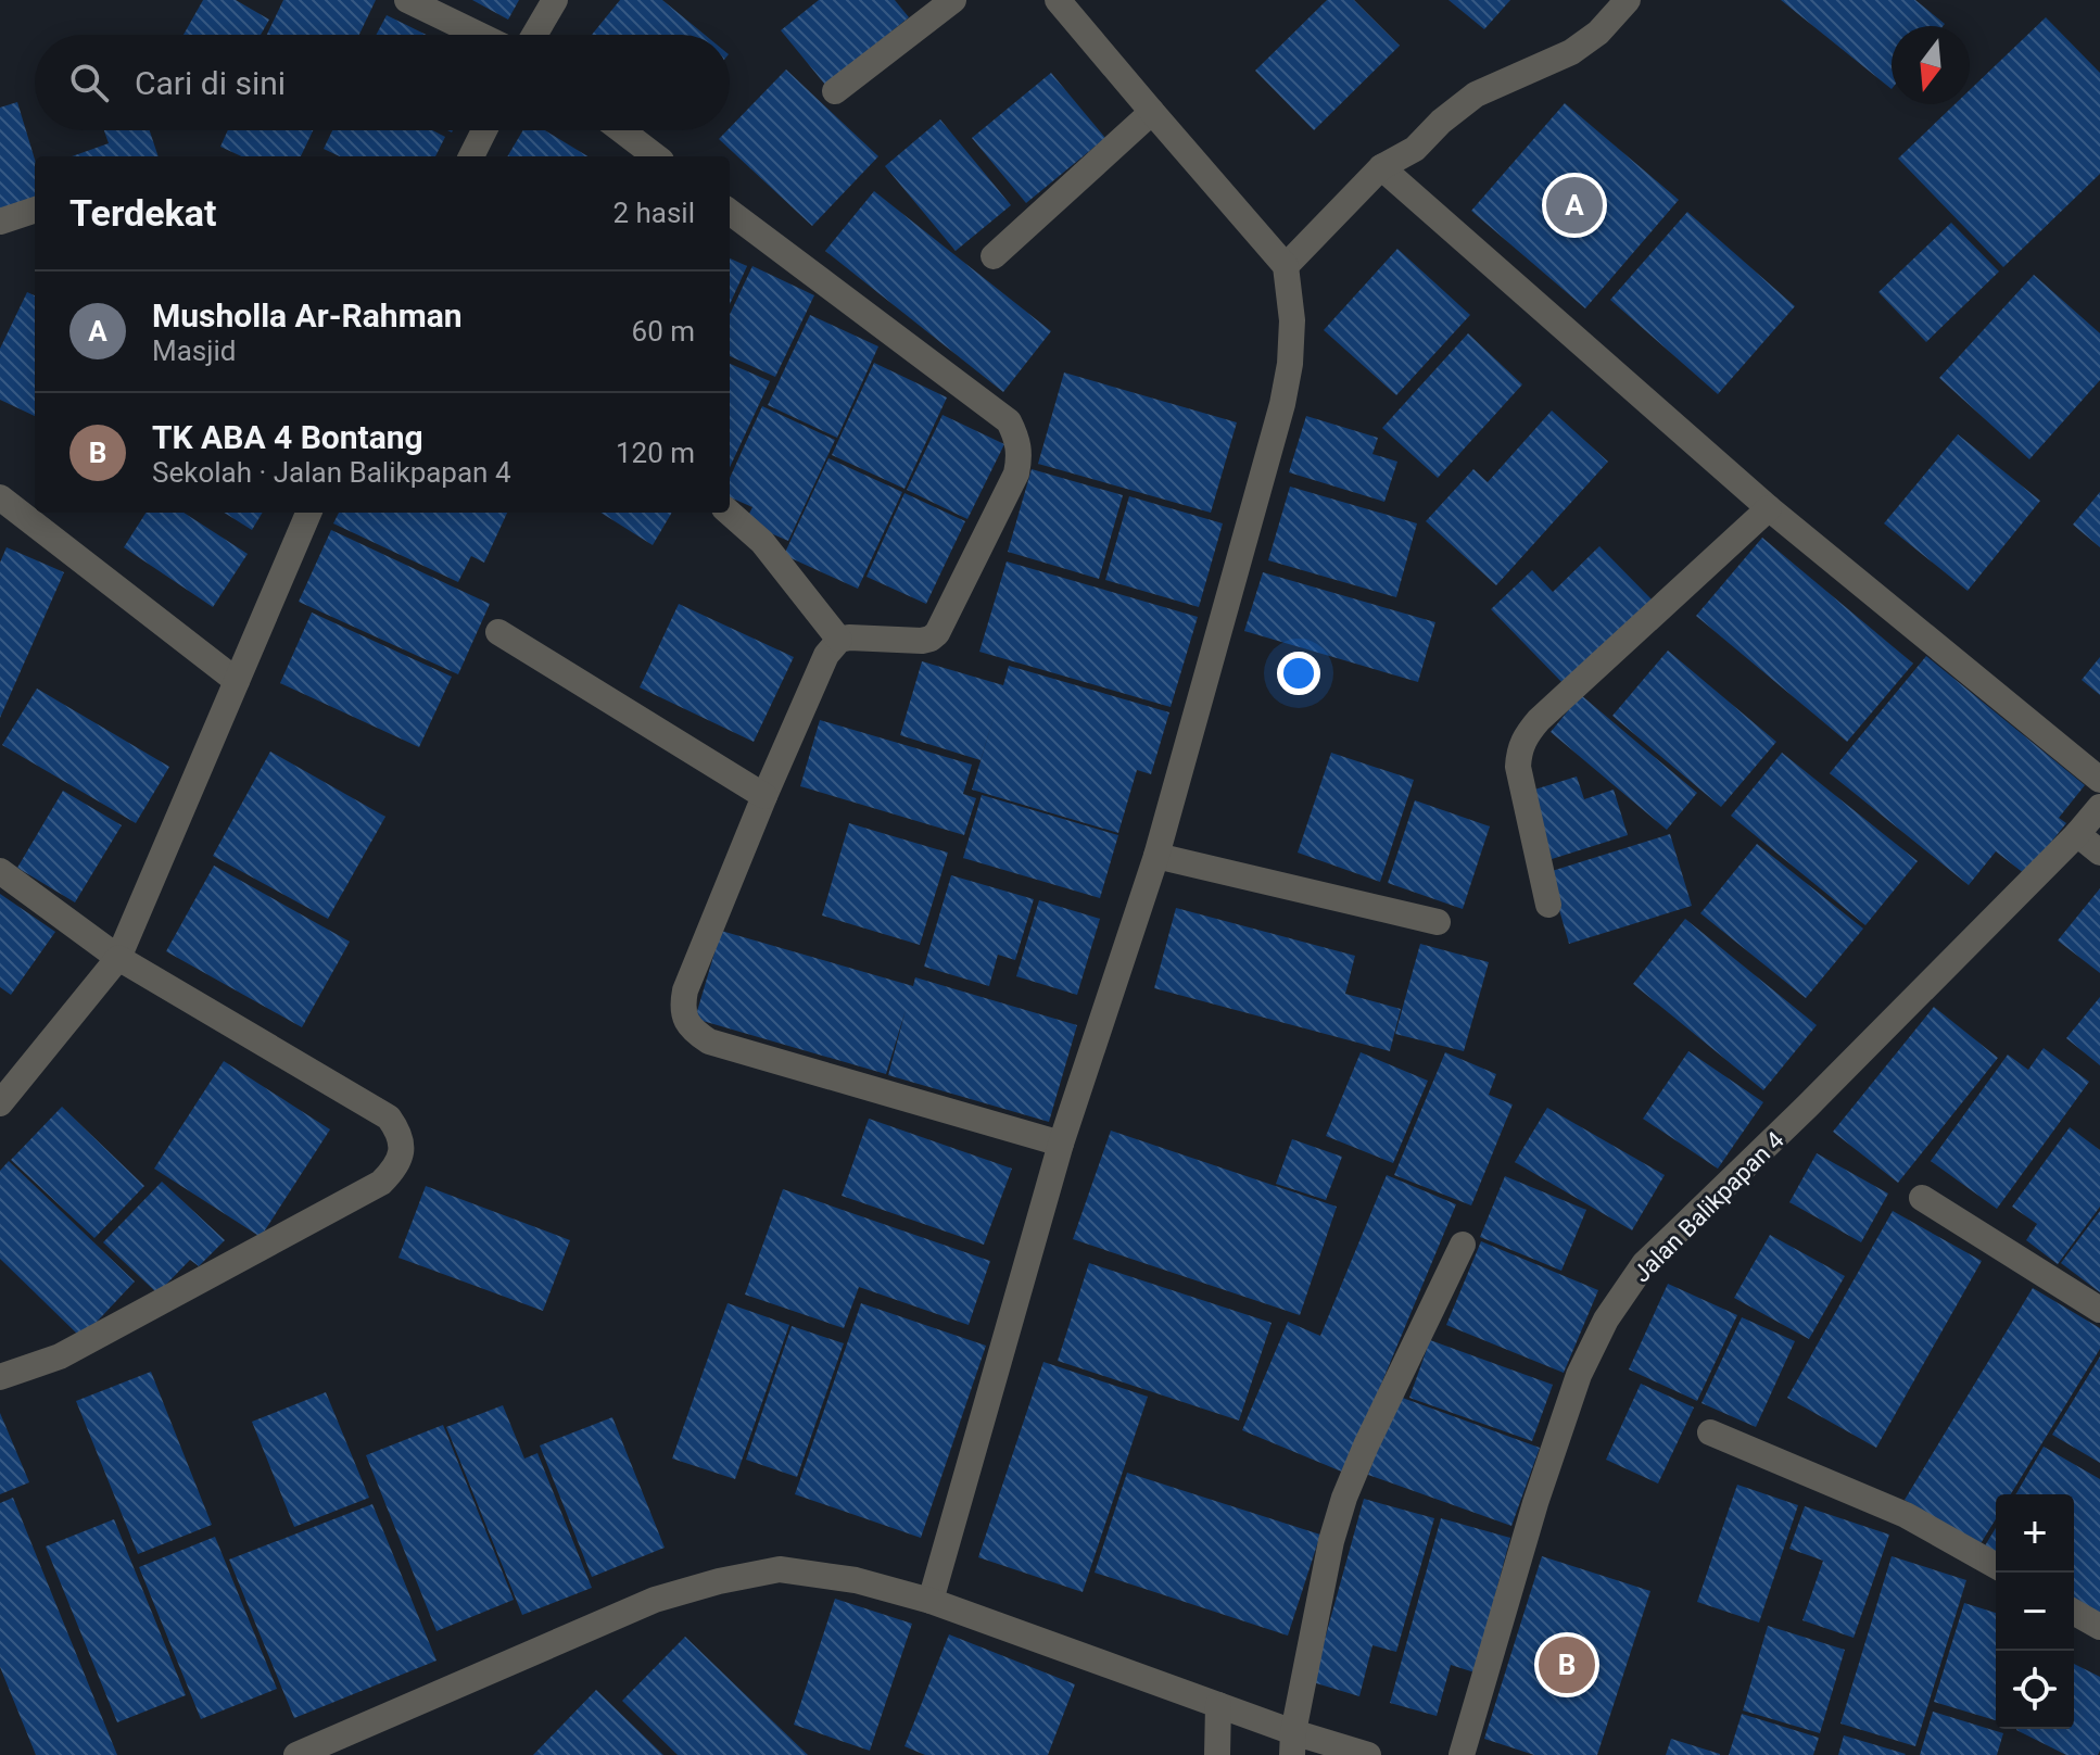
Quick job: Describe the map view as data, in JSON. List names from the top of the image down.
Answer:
{
  "streets": {
    "street": ["Jalan Balikpapan 4"]
  },
  "north": "bottom",
  "page": {
    "search": "Cari di sini",
    "heading": ["Terdekat", "2 hasil"],
    "pins": ["A", "B"],
    "list": [
      {
        "mark": "A",
        "name": "Musholla Ar-Rahman",
        "note": "Masjid",
        "value": "60 m"
      },
      {
        "mark": "B",
        "name": "TK ABA 4 Bontang",
        "note": "Sekolah · Jalan Balikpapan 4",
        "value": "120 m"
      }
    ],
    "map_buttons": ["+", "−"]
  }
}
